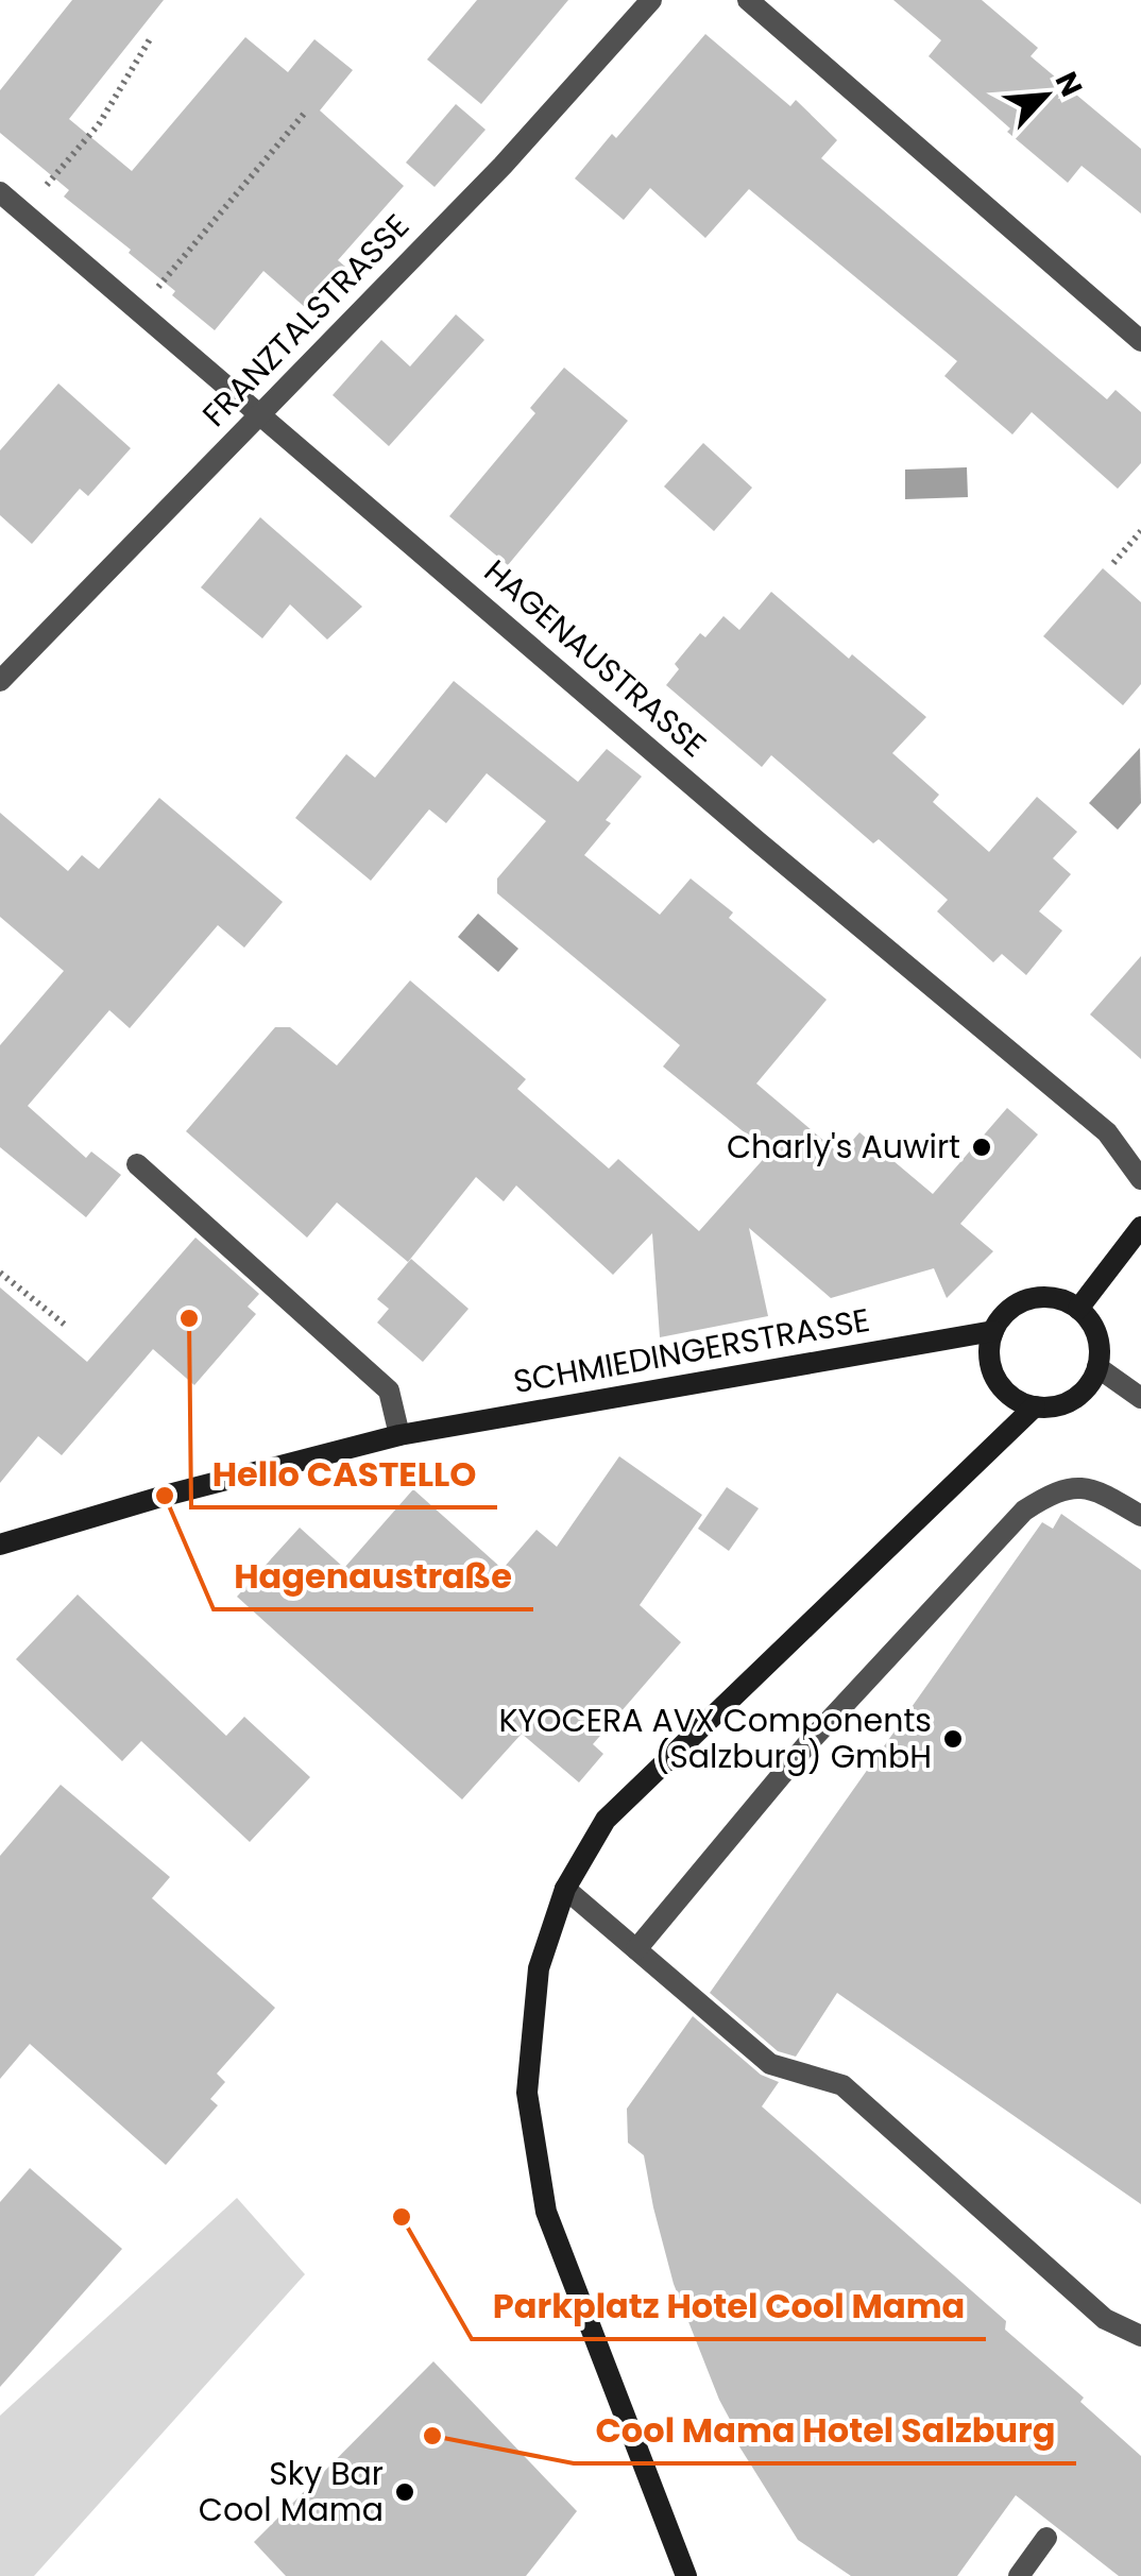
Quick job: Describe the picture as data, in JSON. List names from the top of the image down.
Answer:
{
  "streets": {
    "street": ["FRANZTALSTRASSE", "HAGENAUSTRASSE", "SCHMIEDINGERSTRASSE"]
  },
  "crossings": [
    ["FRANZTALSTRASSE", "HAGENAUSTRASSE"]
  ],
  "places": [
    "Charly's Auwirt",
    "Hello CASTELLO",
    "Hagenaustraße",
    "KYOCERA AVX Components (Salzburg) GmbH",
    "Parkplatz Hotel Cool Mama",
    "Cool Mama Hotel Salzburg",
    "Sky Bar Cool Mama"
  ],
  "north": "top right"
}
